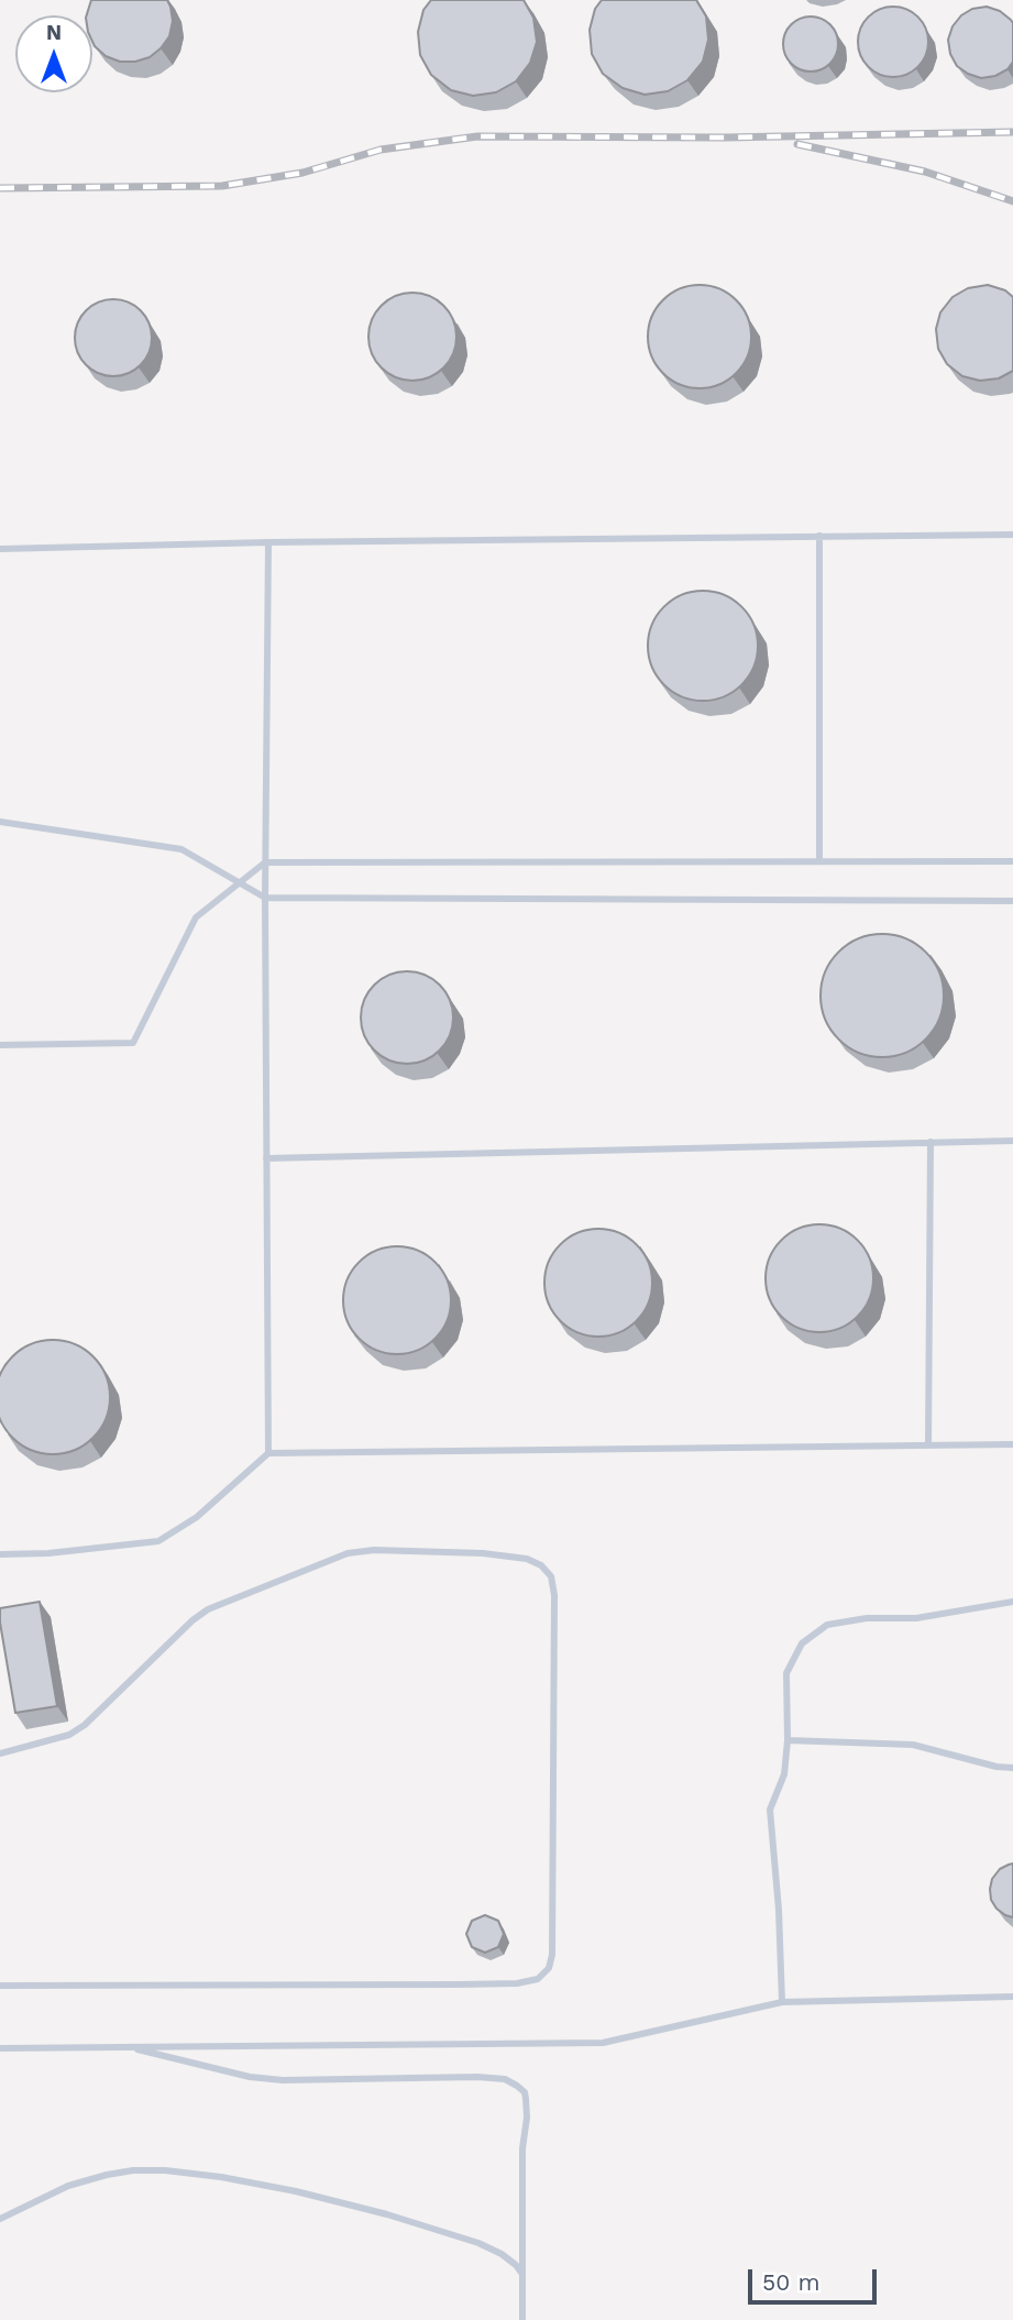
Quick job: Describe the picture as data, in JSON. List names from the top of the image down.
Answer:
{
  "scale_bar": "50 m",
  "north": "top"
}
